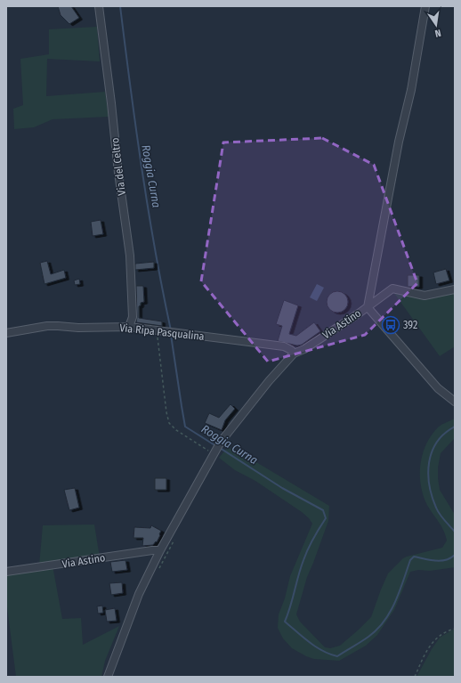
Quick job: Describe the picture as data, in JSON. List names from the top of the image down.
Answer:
{
  "streets": {
    "street": ["Via del Celtro", "Via Astino", "Via Ripa Pasqualina"]
  },
  "crossings": [
    ["Via del Celtro", "Via Ripa Pasqualina"],
    ["Via Astino", "Via Ripa Pasqualina"]
  ],
  "water": ["Roggia Curna"],
  "places": {
    "bus stop": ["392"]
  },
  "north": "bottom"
}
